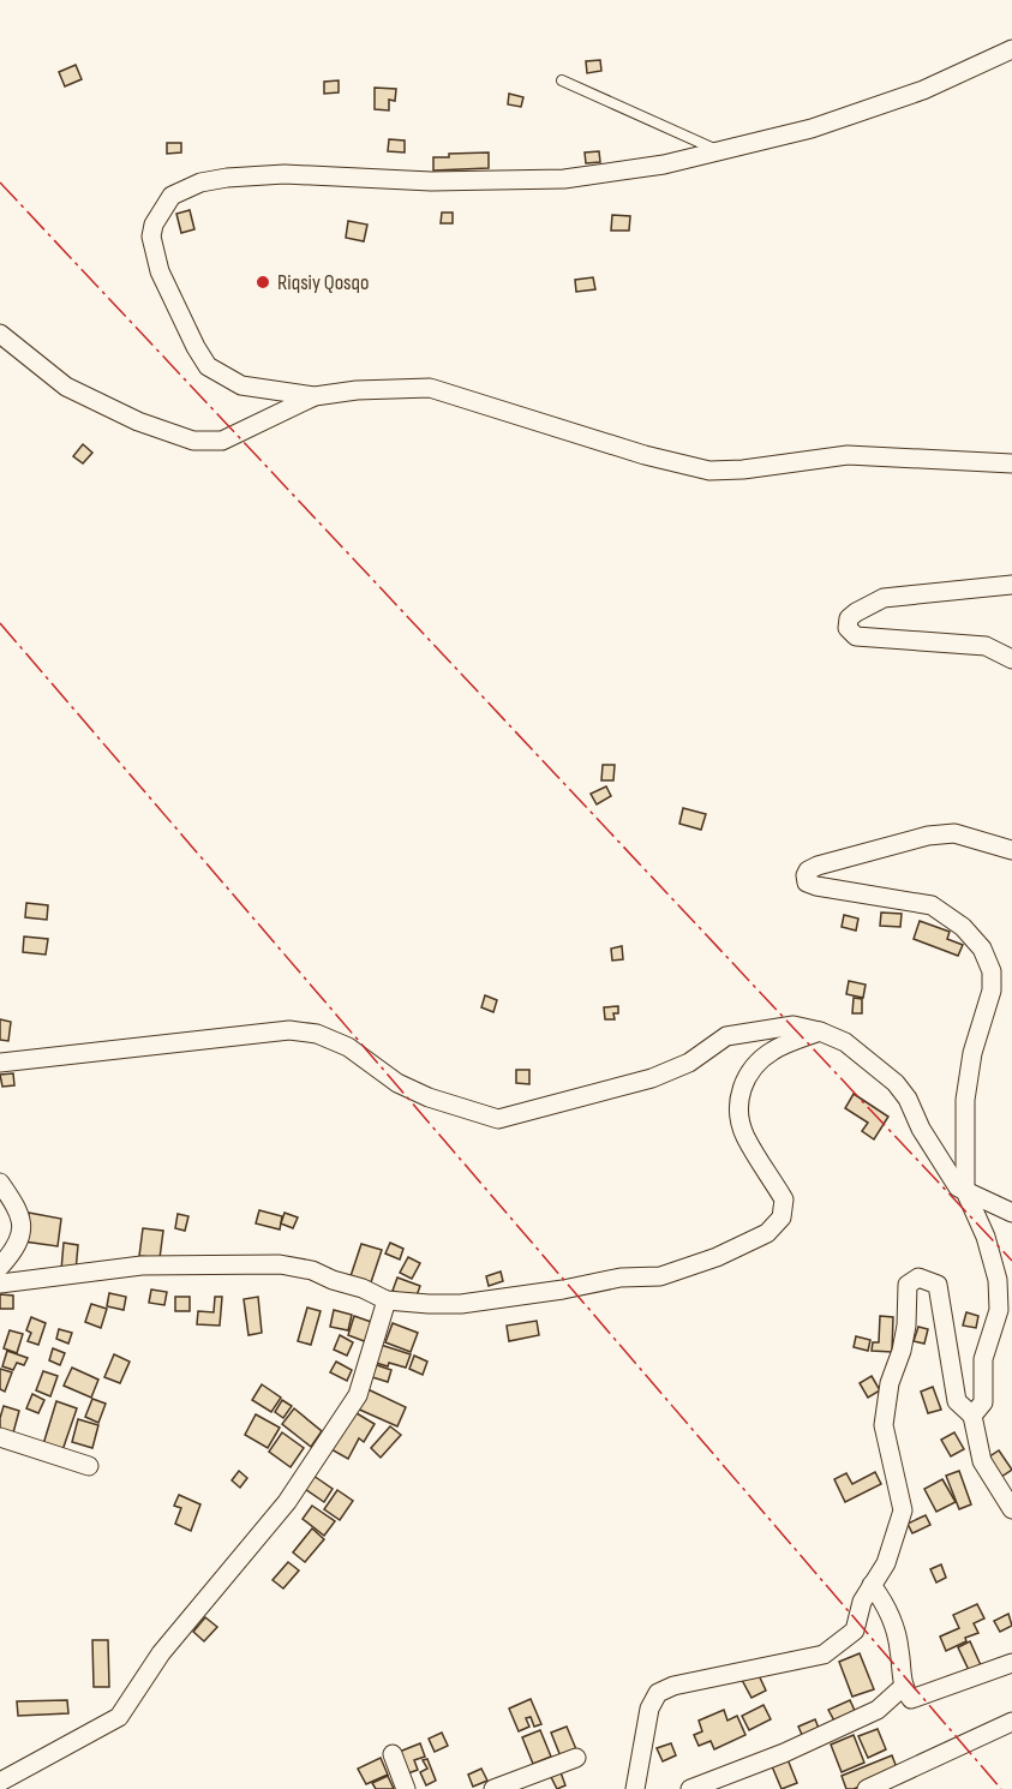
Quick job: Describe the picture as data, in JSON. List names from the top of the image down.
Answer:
{
  "places": ["Riqsiy Qosqo"]
}
